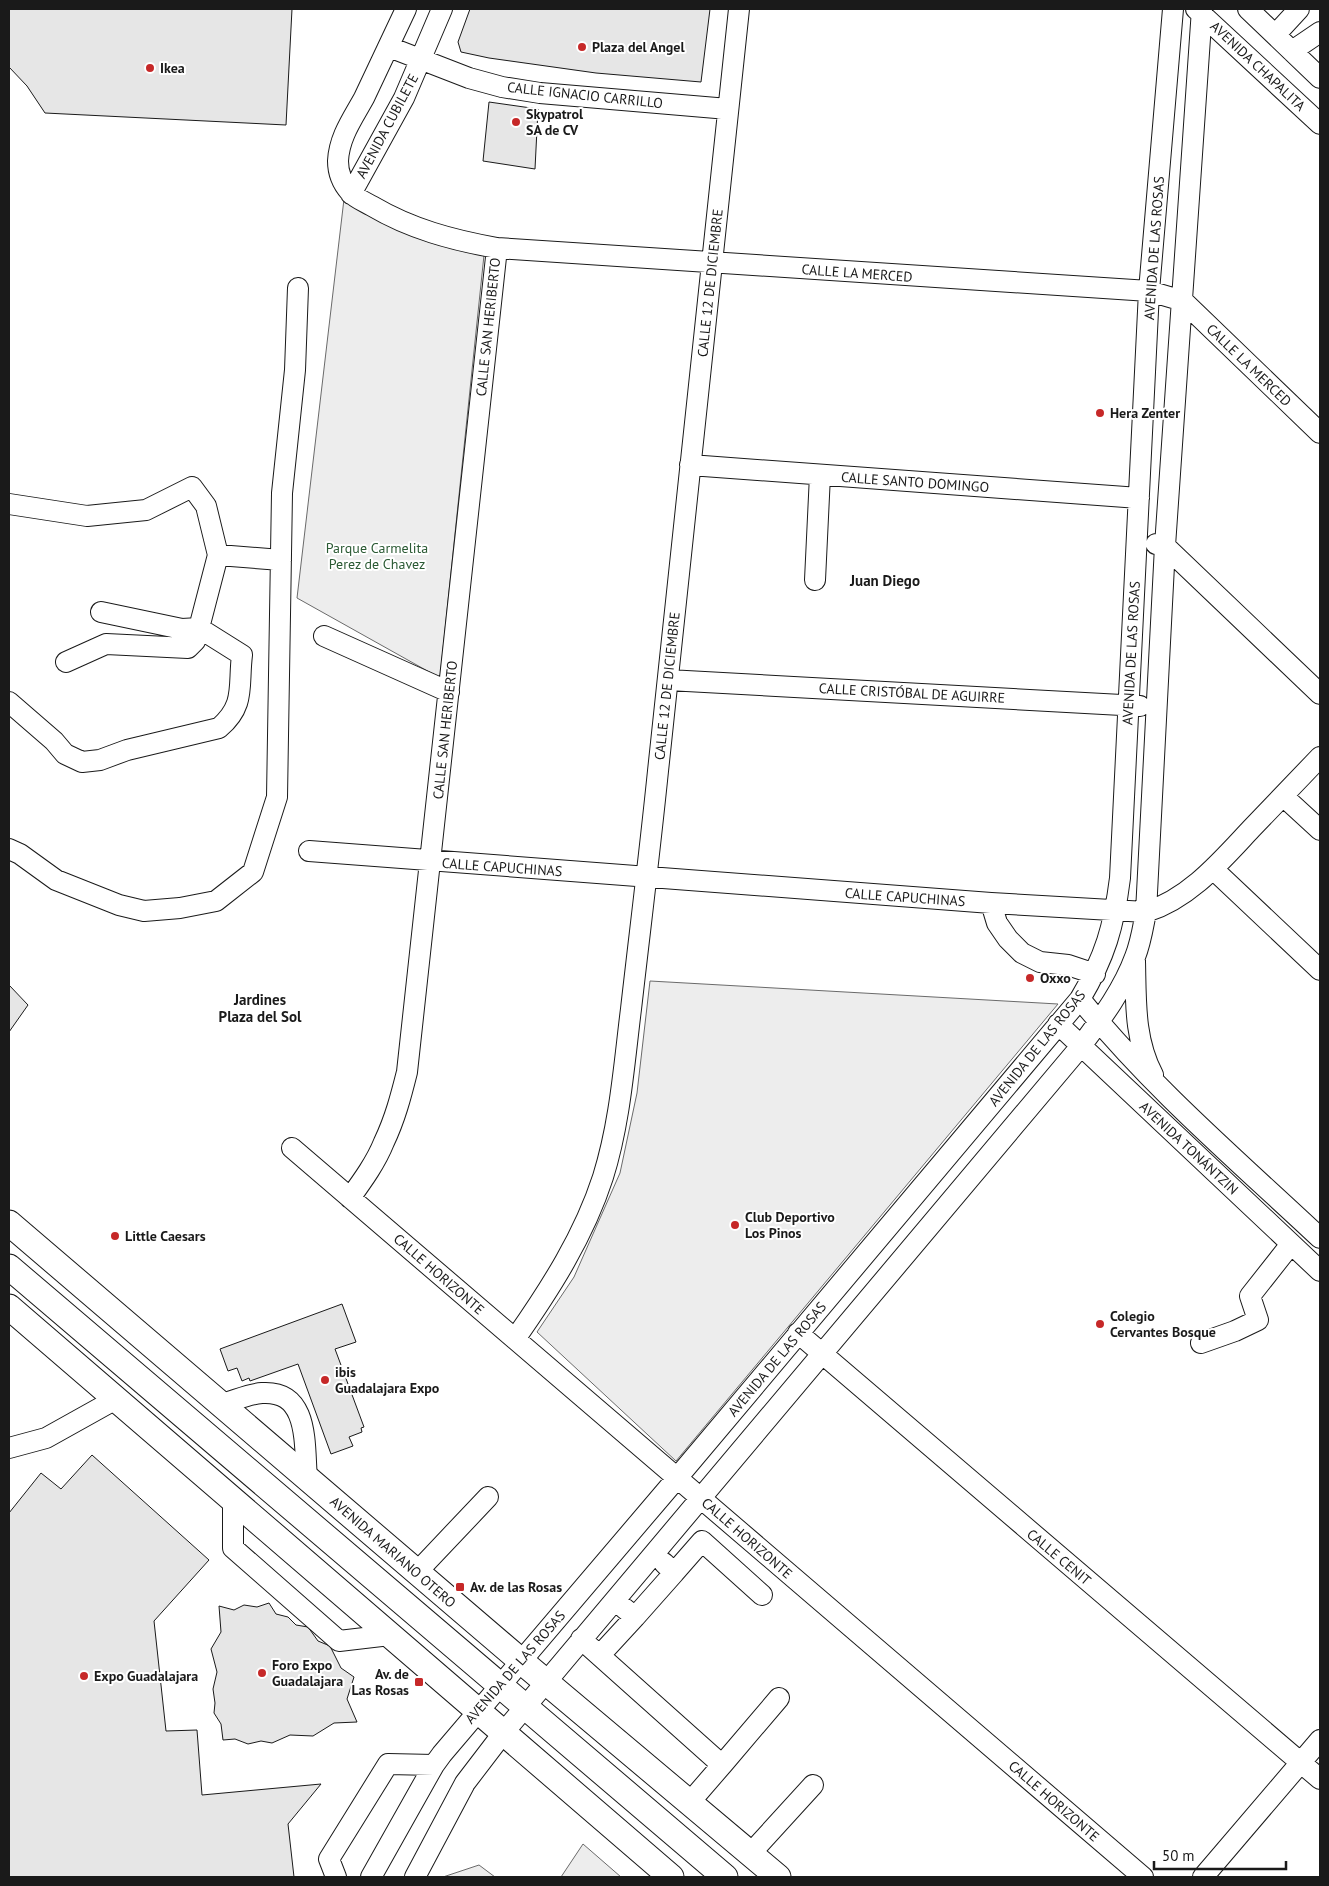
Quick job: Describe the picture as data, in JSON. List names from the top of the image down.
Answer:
{
  "streets": {
    "main road": ["AVENIDA MARIANO OTERO"],
    "street": [
      "AVENIDA CHAPALITA",
      "CALLE IGNACIO CARRILLO",
      "AVENIDA CUBILETE",
      "AVENIDA DE LAS ROSAS",
      "CALLE LA MERCED",
      "CALLE 12 DE DICIEMBRE",
      "CALLE SAN HERIBERTO",
      "CALLE SANTO DOMINGO",
      "CALLE CRISTÓBAL DE AGUIRRE",
      "CALLE CAPUCHINAS",
      "AVENIDA TONÁNTZIN",
      "CALLE HORIZONTE",
      "CALLE CENIT"
    ]
  },
  "crossings": [
    ["AVENIDA CHAPALITA", "AVENIDA DE LAS ROSAS"],
    ["CALLE IGNACIO CARRILLO", "AVENIDA CUBILETE"],
    ["CALLE IGNACIO CARRILLO", "CALLE 12 DE DICIEMBRE"],
    ["AVENIDA CUBILETE", "CALLE LA MERCED"],
    ["AVENIDA DE LAS ROSAS", "CALLE LA MERCED"],
    ["AVENIDA DE LAS ROSAS", "CALLE SANTO DOMINGO"],
    ["AVENIDA DE LAS ROSAS", "CALLE CRISTÓBAL DE AGUIRRE"],
    ["AVENIDA DE LAS ROSAS", "CALLE CAPUCHINAS"],
    ["AVENIDA DE LAS ROSAS", "AVENIDA TONÁNTZIN"],
    ["AVENIDA DE LAS ROSAS", "CALLE HORIZONTE"],
    ["AVENIDA DE LAS ROSAS", "AVENIDA MARIANO OTERO"],
    ["AVENIDA DE LAS ROSAS", "CALLE CENIT"],
    ["CALLE LA MERCED", "CALLE 12 DE DICIEMBRE"],
    ["CALLE LA MERCED", "CALLE SAN HERIBERTO"],
    ["CALLE 12 DE DICIEMBRE", "CALLE SANTO DOMINGO"],
    ["CALLE 12 DE DICIEMBRE", "CALLE CRISTÓBAL DE AGUIRRE"],
    ["CALLE 12 DE DICIEMBRE", "CALLE CAPUCHINAS"],
    ["CALLE 12 DE DICIEMBRE", "CALLE HORIZONTE"],
    ["CALLE SAN HERIBERTO", "CALLE CAPUCHINAS"],
    ["CALLE SAN HERIBERTO", "CALLE HORIZONTE"]
  ],
  "districts": ["Juan Diego", "Jardines Plaza del Sol"],
  "parks": ["Parque Carmelita Perez de Chavez"],
  "places": {
    "other": [
      "Plaza del Angel",
      "Ikea",
      "Skypatrol SA de CV",
      "Hera Zenter",
      "Oxxo",
      "Club Deportivo Los Pinos",
      "Little Caesars",
      "Colegio Cervantes Bosque",
      "ibis Guadalajara Expo",
      "Foro Expo Guadalajara",
      "Expo Guadalajara"
    ],
    "transit": ["Av. de las Rosas", "Av. de Las Rosas"]
  },
  "scale_bar": "50 m"
}
